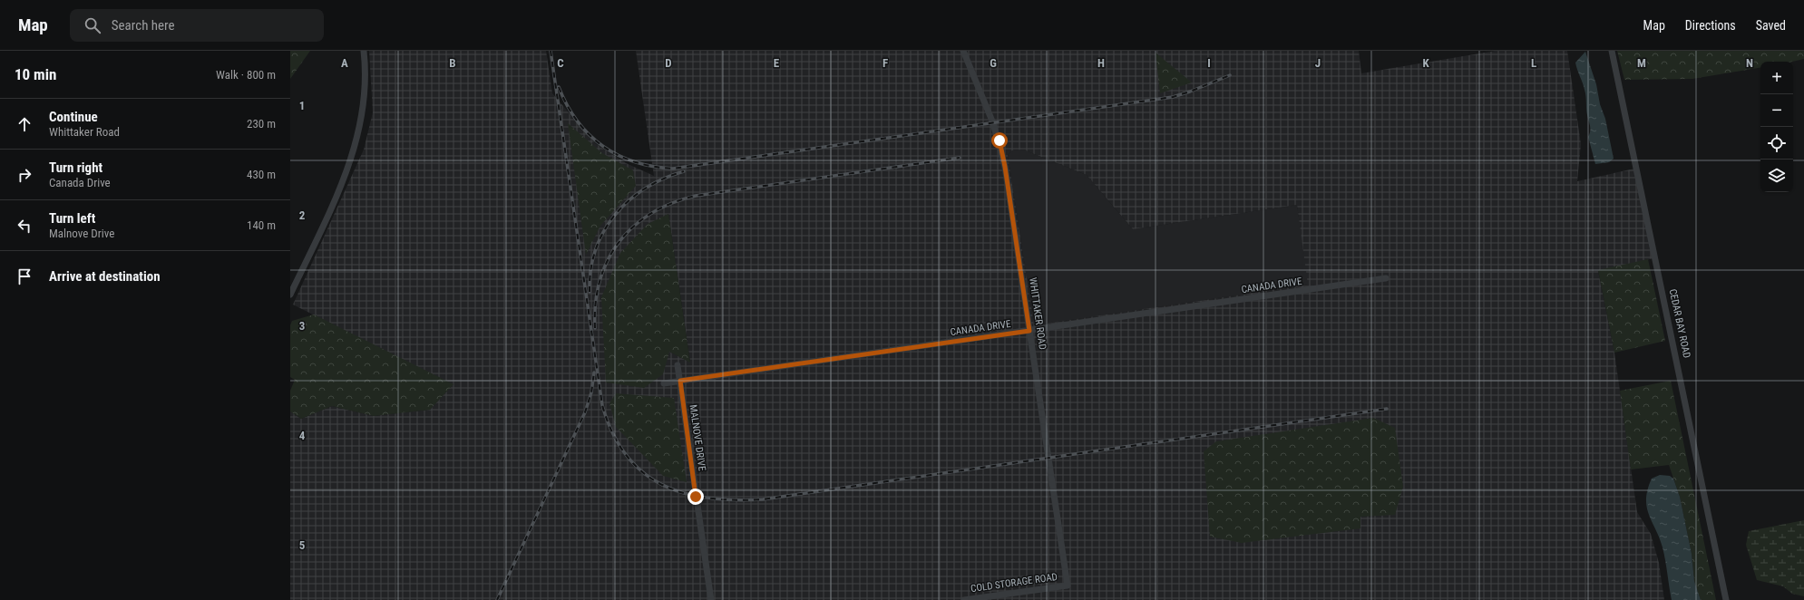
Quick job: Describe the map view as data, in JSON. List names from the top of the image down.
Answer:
{
  "streets": {
    "street": [
      "CANADA DRIVE",
      "WHITTAKER ROAD",
      "CEDAR BAY ROAD",
      "MALNOVE DRIVE",
      "COLD STORAGE ROAD"
    ]
  },
  "crossings": [
    ["CANADA DRIVE", "WHITTAKER ROAD"],
    ["CANADA DRIVE", "MALNOVE DRIVE"],
    ["WHITTAKER ROAD", "COLD STORAGE ROAD"]
  ],
  "page": {
    "header": "Map",
    "search": "Search here",
    "nav": ["Map", "Directions", "Saved"],
    "heading": ["10 min", "Walk · 800 m"],
    "map_buttons": ["+", "−"],
    "list": [
      ["Continue", "Whittaker Road", "230 m"],
      ["Turn right", "Canada Drive", "430 m"],
      ["Turn left", "Malnove Drive", "140 m"],
      "Arrive at destination"
    ]
  },
  "grid": {
    "columns": [
      "A",
      "B",
      "C",
      "D",
      "E",
      "F",
      "G",
      "H",
      "I",
      "J",
      "K",
      "L",
      "M",
      "N"
    ],
    "rows": [
      "1",
      "2",
      "3",
      "4",
      "5"
    ]
  }
}
